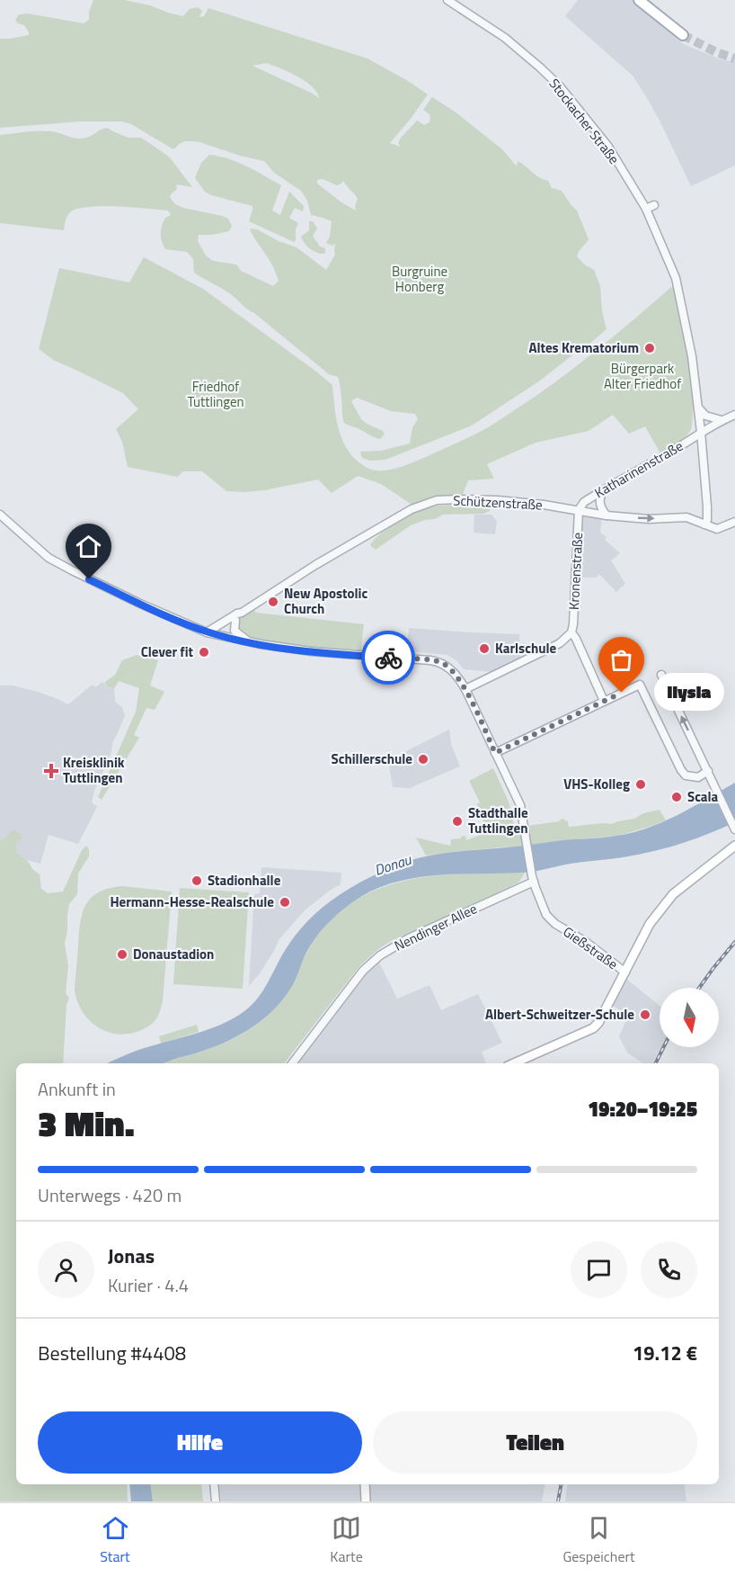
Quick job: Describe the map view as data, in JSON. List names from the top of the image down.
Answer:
{
  "streets": {
    "street": [
      "Stockacher Straße",
      "Katharinenstraße",
      "Schützenstraße",
      "Kronenstraße",
      "Nendinger Allee",
      "Gießstraße"
    ]
  },
  "crossings": [
    ["Stockacher Straße", "Katharinenstraße"],
    ["Stockacher Straße", "Schützenstraße"],
    ["Katharinenstraße", "Schützenstraße"],
    ["Katharinenstraße", "Kronenstraße"],
    ["Schützenstraße", "Kronenstraße"],
    ["Nendinger Allee", "Gießstraße"]
  ],
  "water": ["Donau"],
  "parks": ["Burgruine Honberg", "Bürgerpark Alter Friedhof", "Friedhof Tuttlingen"],
  "places": {
    "other": [
      "Altes Krematorium",
      "New Apostolic Church",
      "Karlschule",
      "Clever fit",
      "Ilysia",
      "Schillerschule",
      "VHS-Kolleg",
      "Scala",
      "Stadthalle Tuttlingen",
      "Stadionhalle",
      "Hermann-Hesse-Realschule",
      "Donaustadion",
      "Albert-Schweitzer-Schule"
    ],
    "health": ["Kreisklinik Tuttlingen"]
  },
  "north": "bottom",
  "page": {
    "bubble": "Ilysia",
    "heading": ["3 Min.", "Ankunft in", "19:20–19:25"],
    "panel": [
      "Jonas",
      "Kurier · 4.4",
      "Bestellung #4408",
      "19.12 €"
    ],
    "bar": "Unterwegs · 420 m",
    "buttons": ["Hilfe", "Teilen"],
    "tabs": ["Start", "Karte", "Gespeichert"]
  }
}
